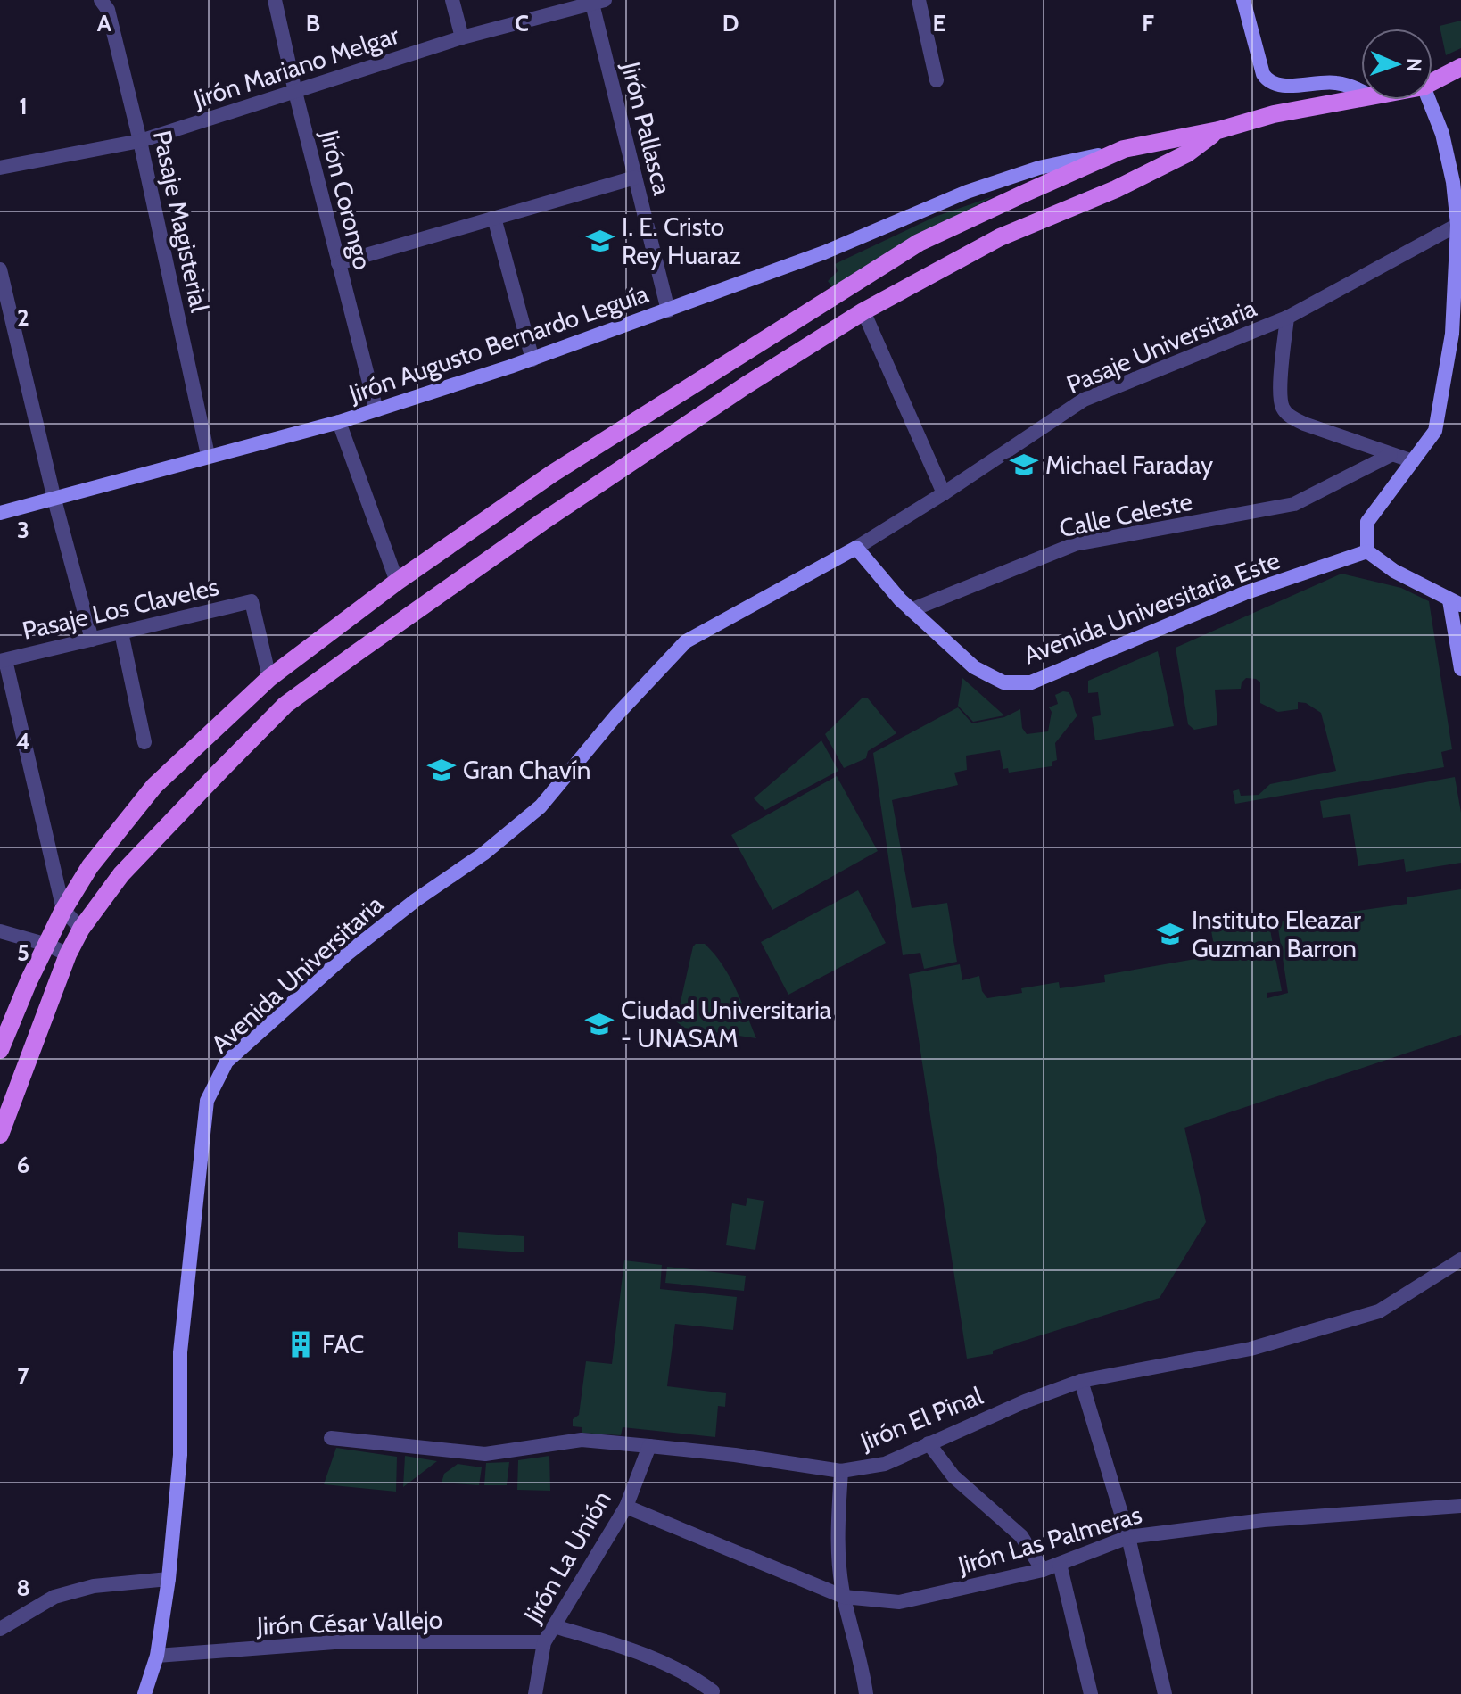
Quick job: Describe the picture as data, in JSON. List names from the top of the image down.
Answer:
{
  "streets": {
    "main road": ["Jirón Augusto Bernardo Leguía", "Avenida Universitaria Este", "Avenida Universitaria"],
    "street": [
      "Jirón Mariano Melgar",
      "Jirón Pallasca",
      "Jirón Corongo",
      "Pasaje Magisterial",
      "Pasaje Universitaria",
      "Calle Celeste",
      "Pasaje Los Claveles",
      "Jirón El Pinal",
      "Jirón Las Palmeras",
      "Jirón La Unión",
      "Jirón César Vallejo"
    ]
  },
  "crossings": [
    ["Jirón Mariano Melgar", "Jirón Pallasca"],
    ["Jirón Mariano Melgar", "Jirón Corongo"],
    ["Jirón Mariano Melgar", "Pasaje Magisterial"],
    ["Jirón Pallasca", "Jirón Augusto Bernardo Leguía"],
    ["Jirón Corongo", "Jirón Augusto Bernardo Leguía"],
    ["Pasaje Magisterial", "Jirón Augusto Bernardo Leguía"],
    ["Pasaje Universitaria", "Avenida Universitaria Este"],
    ["Pasaje Universitaria", "Avenida Universitaria"],
    ["Calle Celeste", "Avenida Universitaria Este"],
    ["Avenida Universitaria Este", "Avenida Universitaria"],
    ["Avenida Universitaria", "Jirón César Vallejo"],
    ["Jirón El Pinal", "Jirón La Unión"],
    ["Jirón Las Palmeras", "Jirón La Unión"],
    ["Jirón La Unión", "Jirón César Vallejo"]
  ],
  "places": {
    "school or university": [
      "I. E. Cristo Rey Huaraz",
      "Michael Faraday",
      "Gran Chavín",
      "Instituto Eleazar Guzman Barron",
      "Ciudad Universitaria - UNASAM"
    ],
    "building": ["FAC"]
  },
  "north": "right",
  "grid": {
    "columns": [
      "A",
      "B",
      "C",
      "D",
      "E",
      "F"
    ],
    "rows": [
      "1",
      "2",
      "3",
      "4",
      "5",
      "6",
      "7",
      "8"
    ]
  }
}
